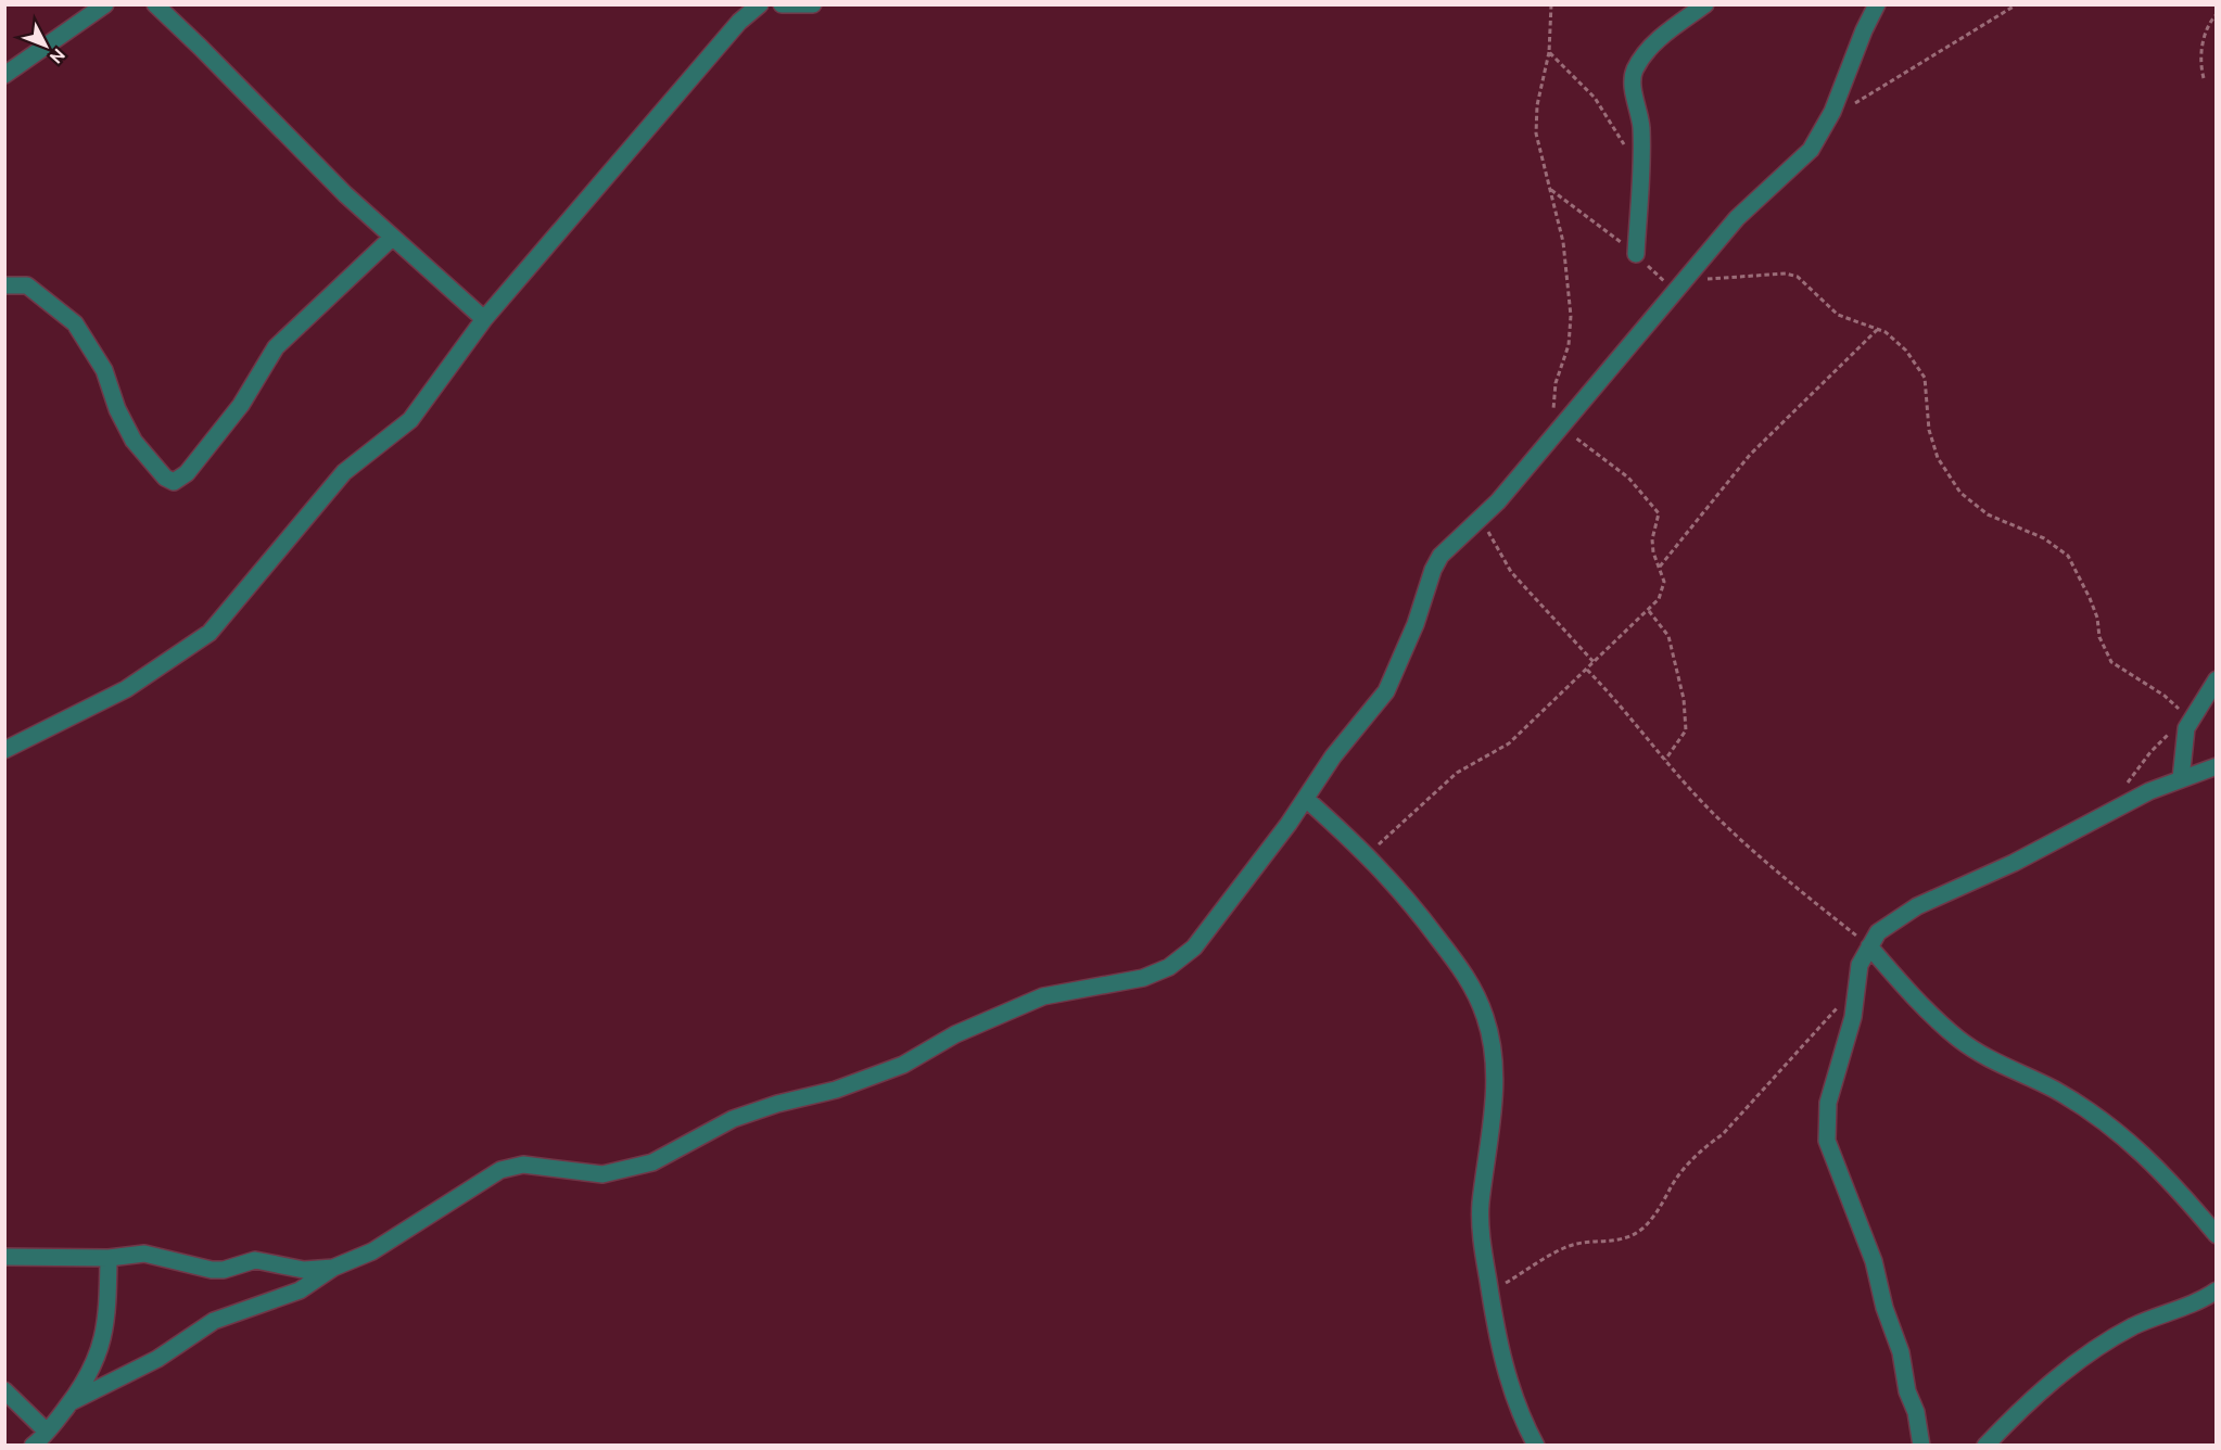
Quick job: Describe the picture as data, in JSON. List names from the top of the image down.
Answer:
{
  "north": "bottom right"
}
